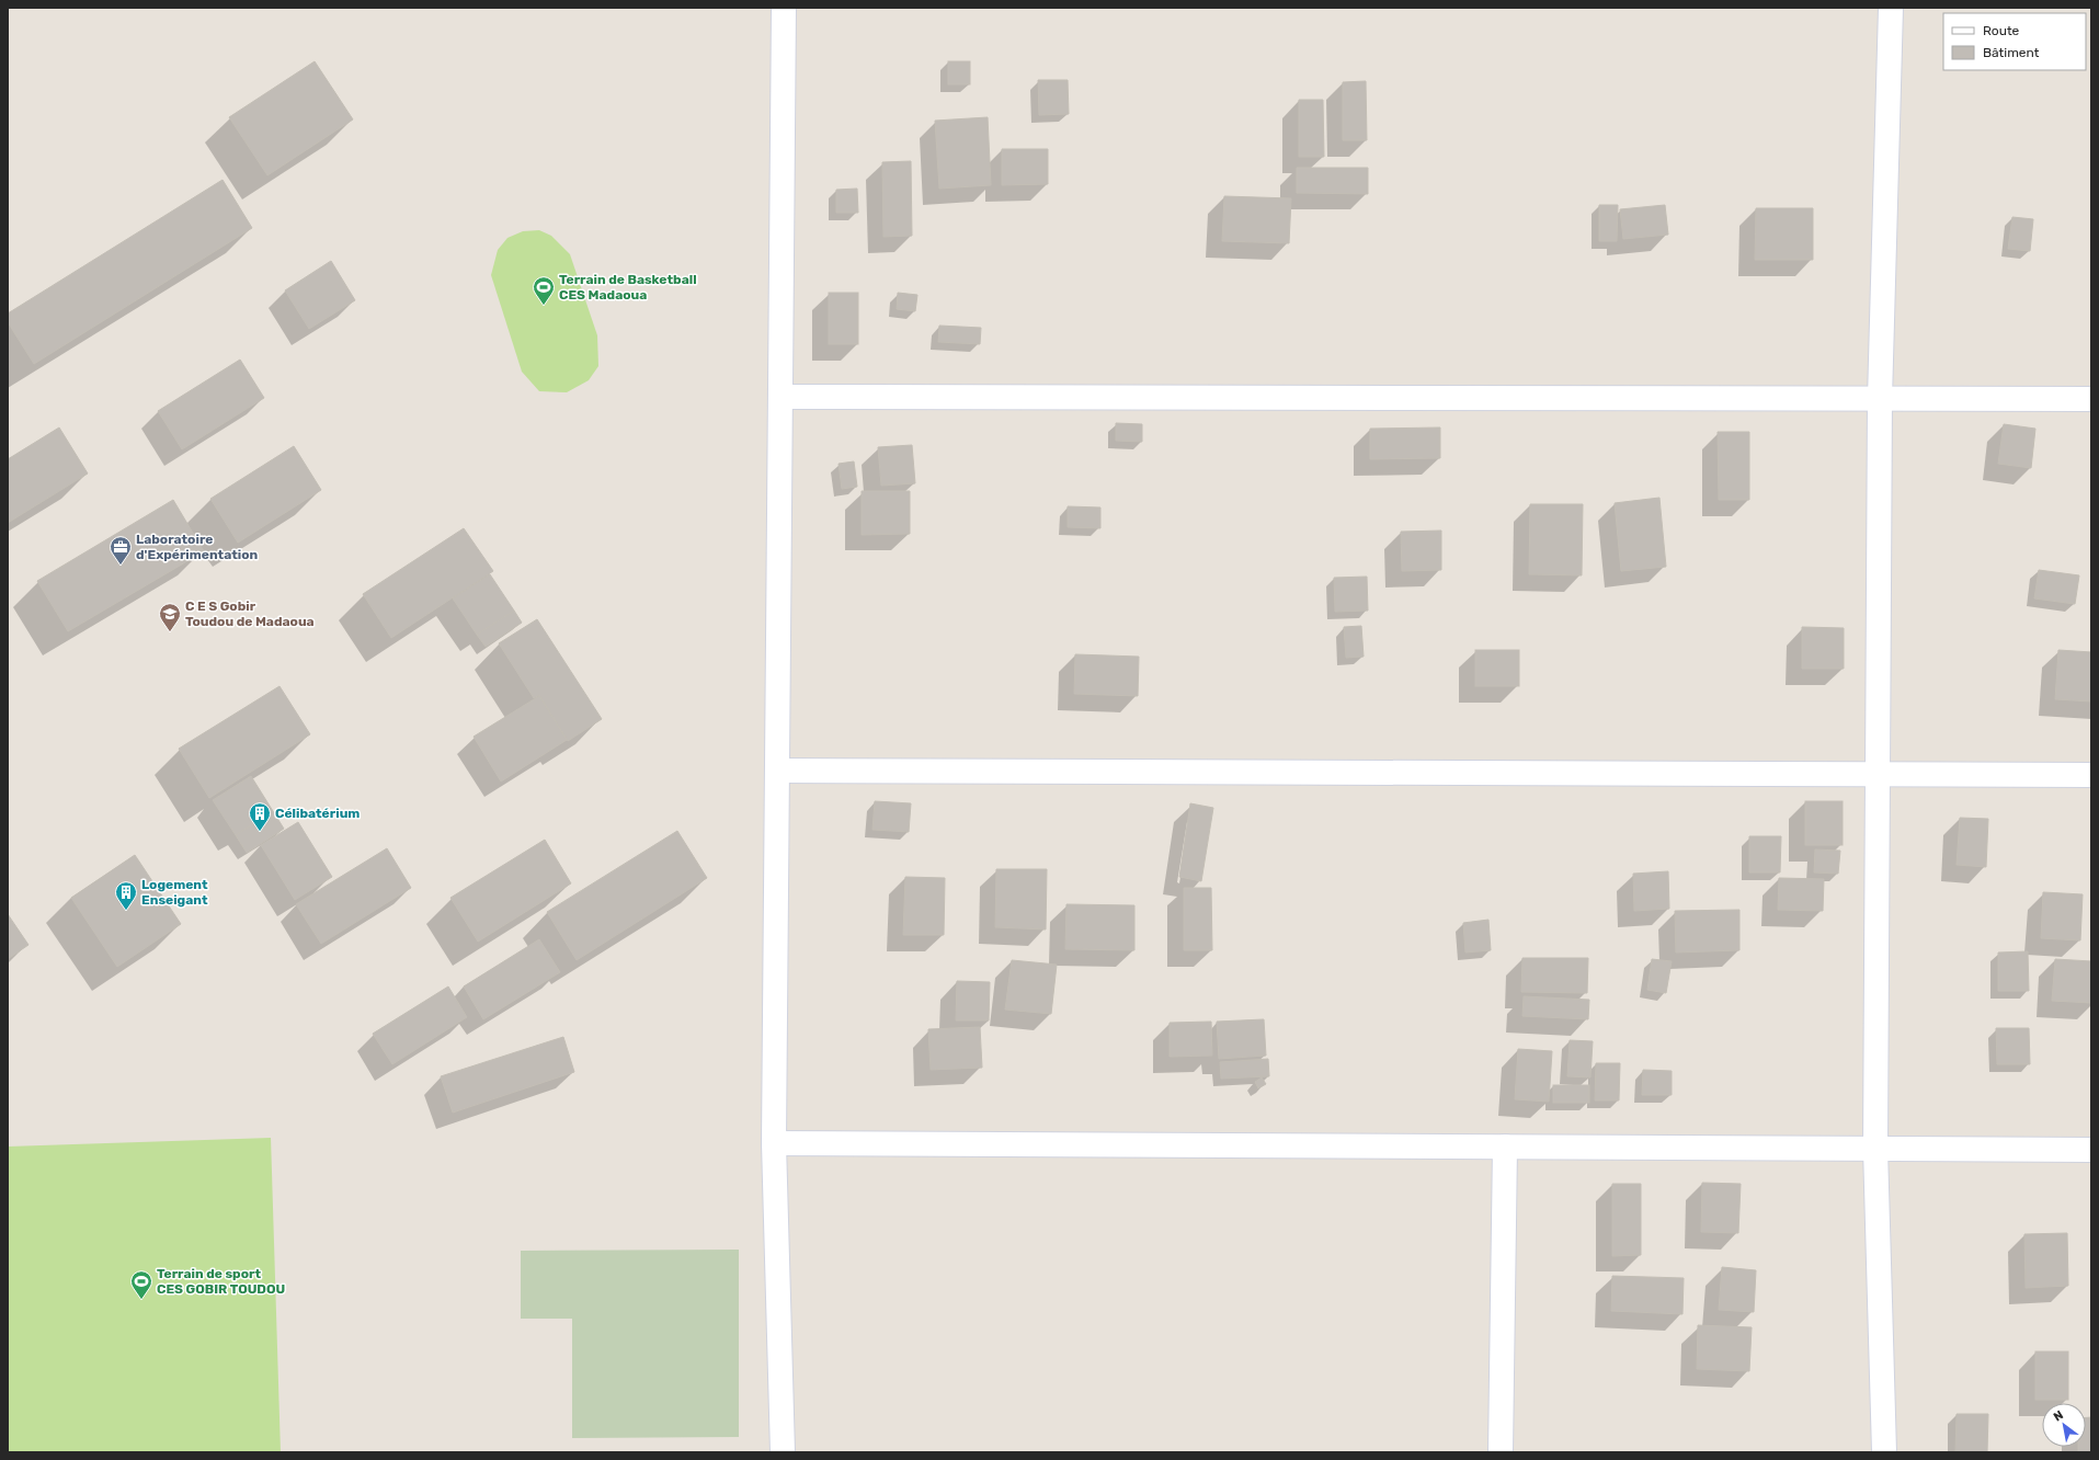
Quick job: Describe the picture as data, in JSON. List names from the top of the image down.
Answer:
{
  "places": {
    "sports": ["Terrain de Basketball CES Madaoua", "Terrain de sport CES GOBIR TOUDOU"],
    "office": ["Laboratoire d'Expérimentation"],
    "school or university": ["C E S Gobir Toudou de Madaoua"],
    "building": ["Célibatérium", "Logement Enseigant"]
  },
  "legend": ["Route", "Bâtiment"],
  "north": "top left"
}
